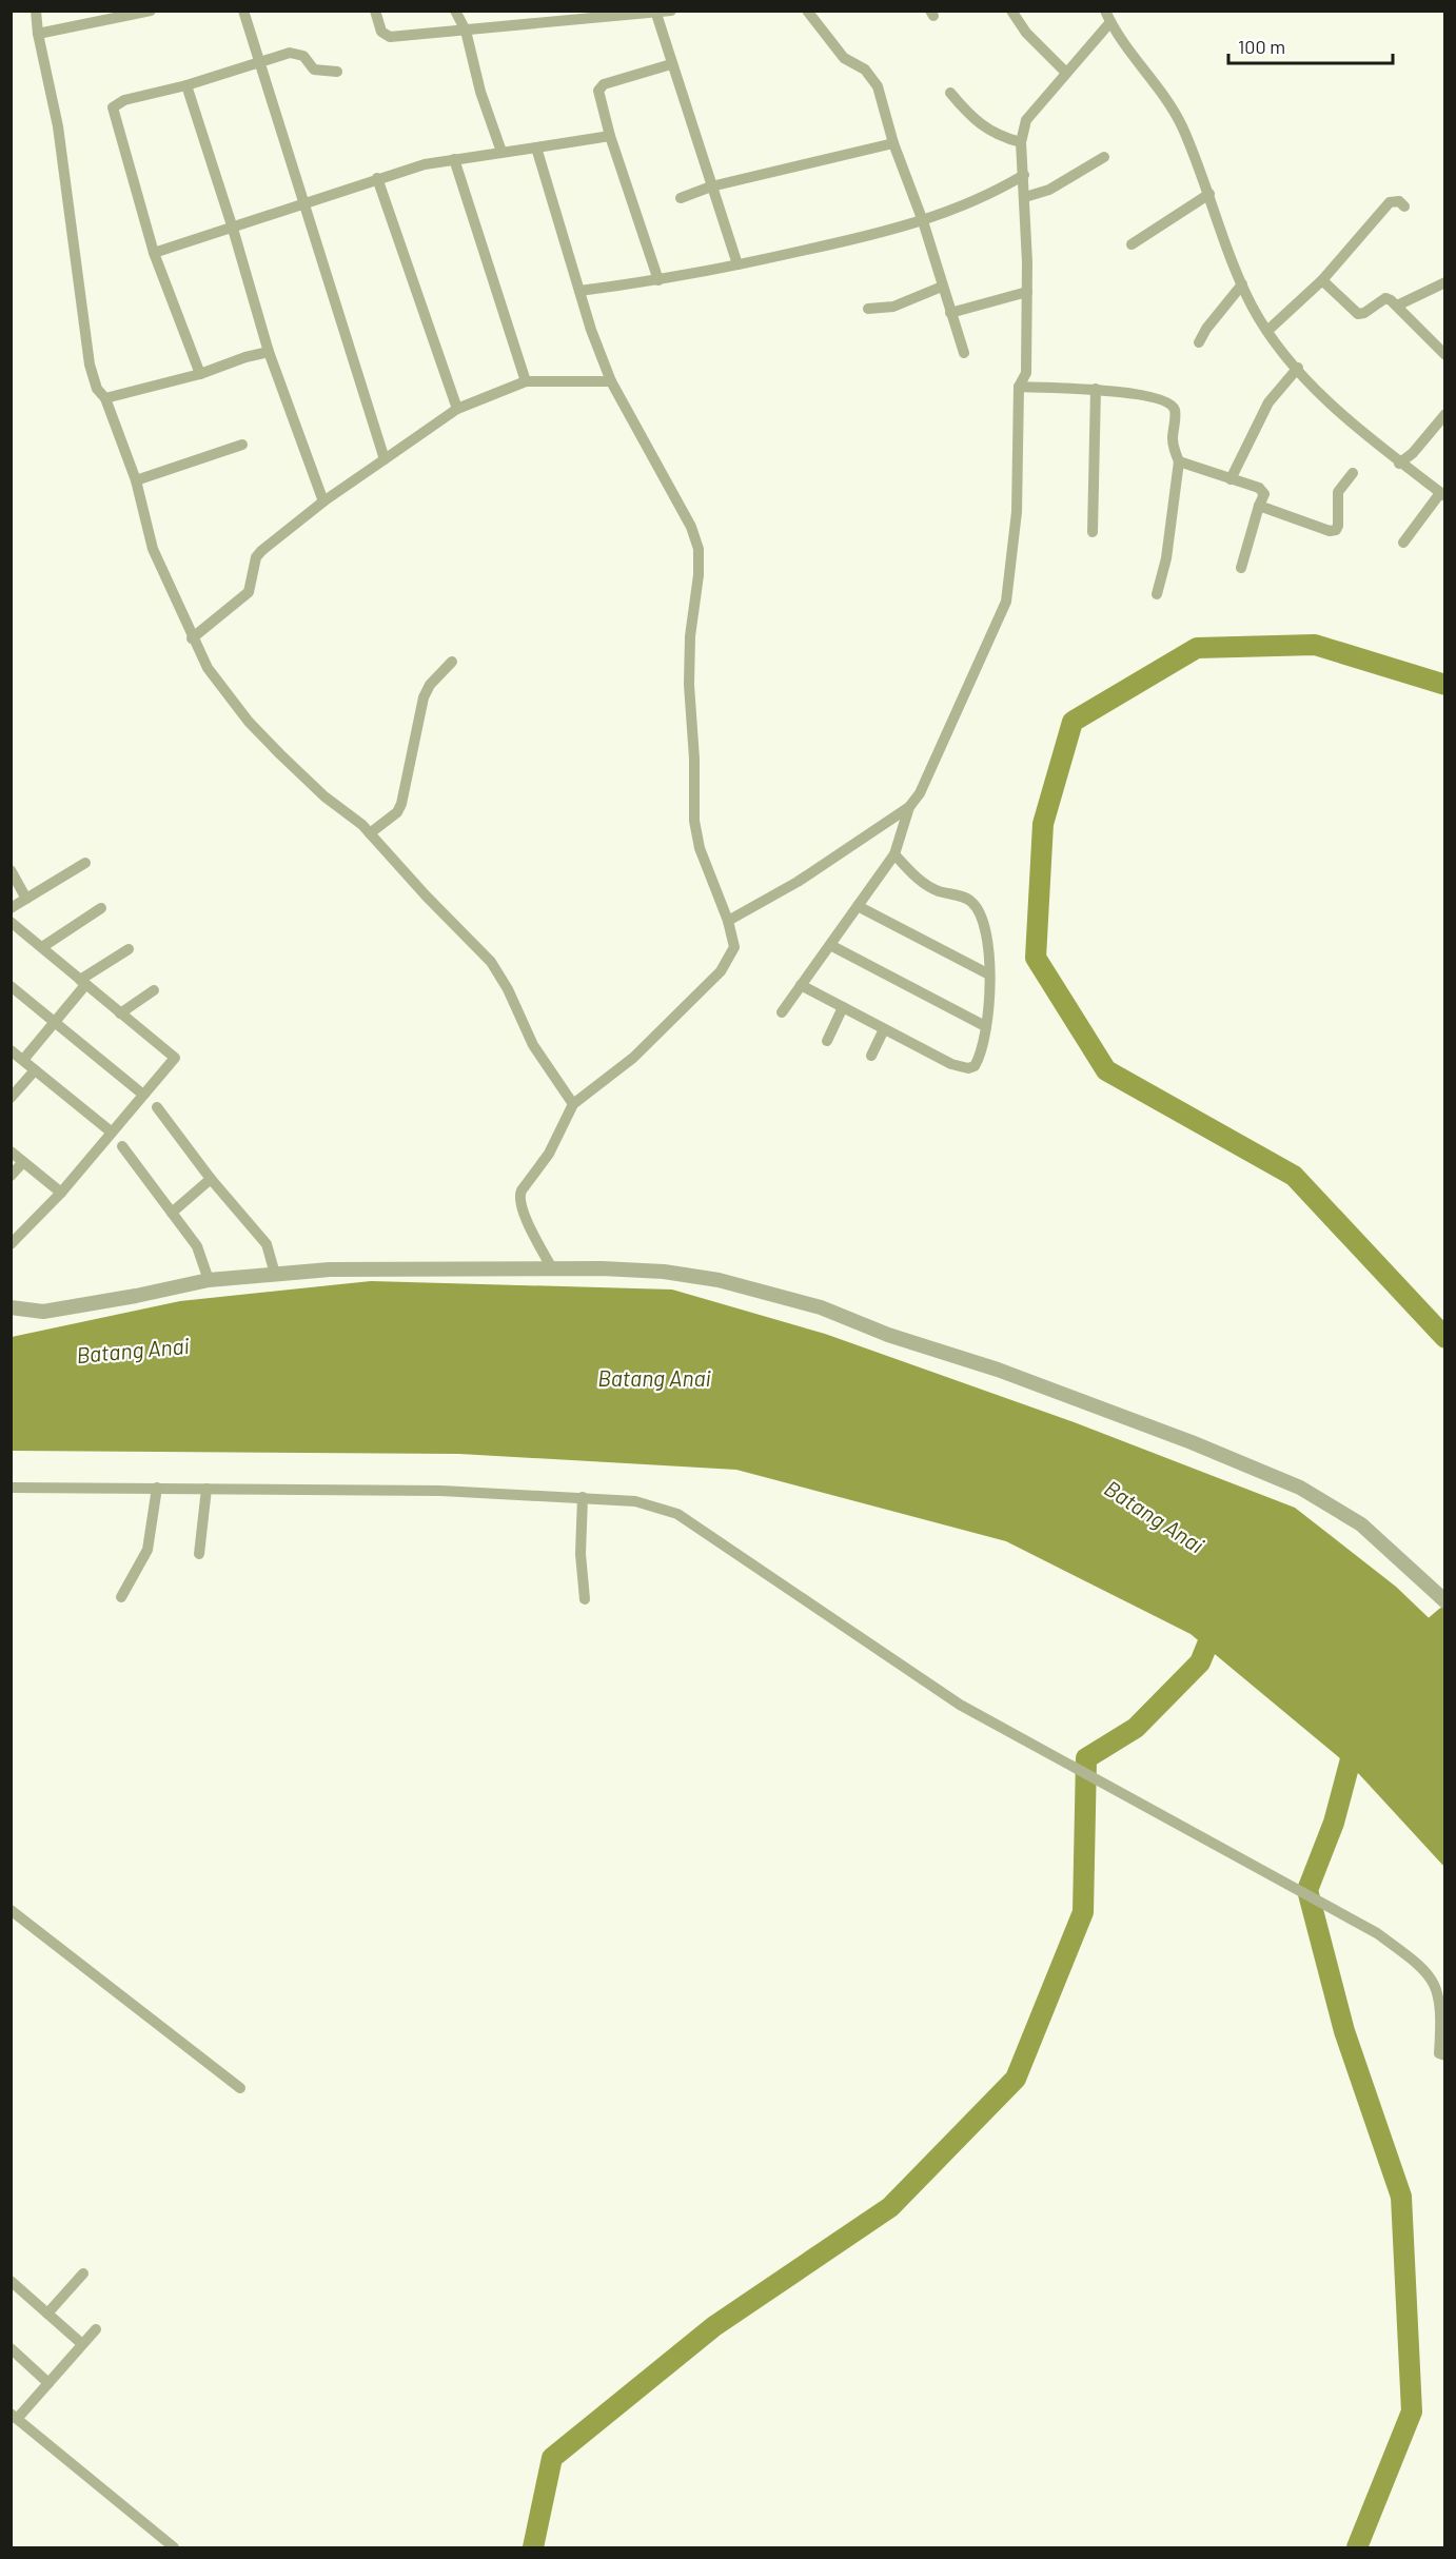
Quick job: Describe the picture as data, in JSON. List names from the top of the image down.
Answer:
{
  "water": ["Batang Anai"],
  "scale_bar": "100 m"
}
